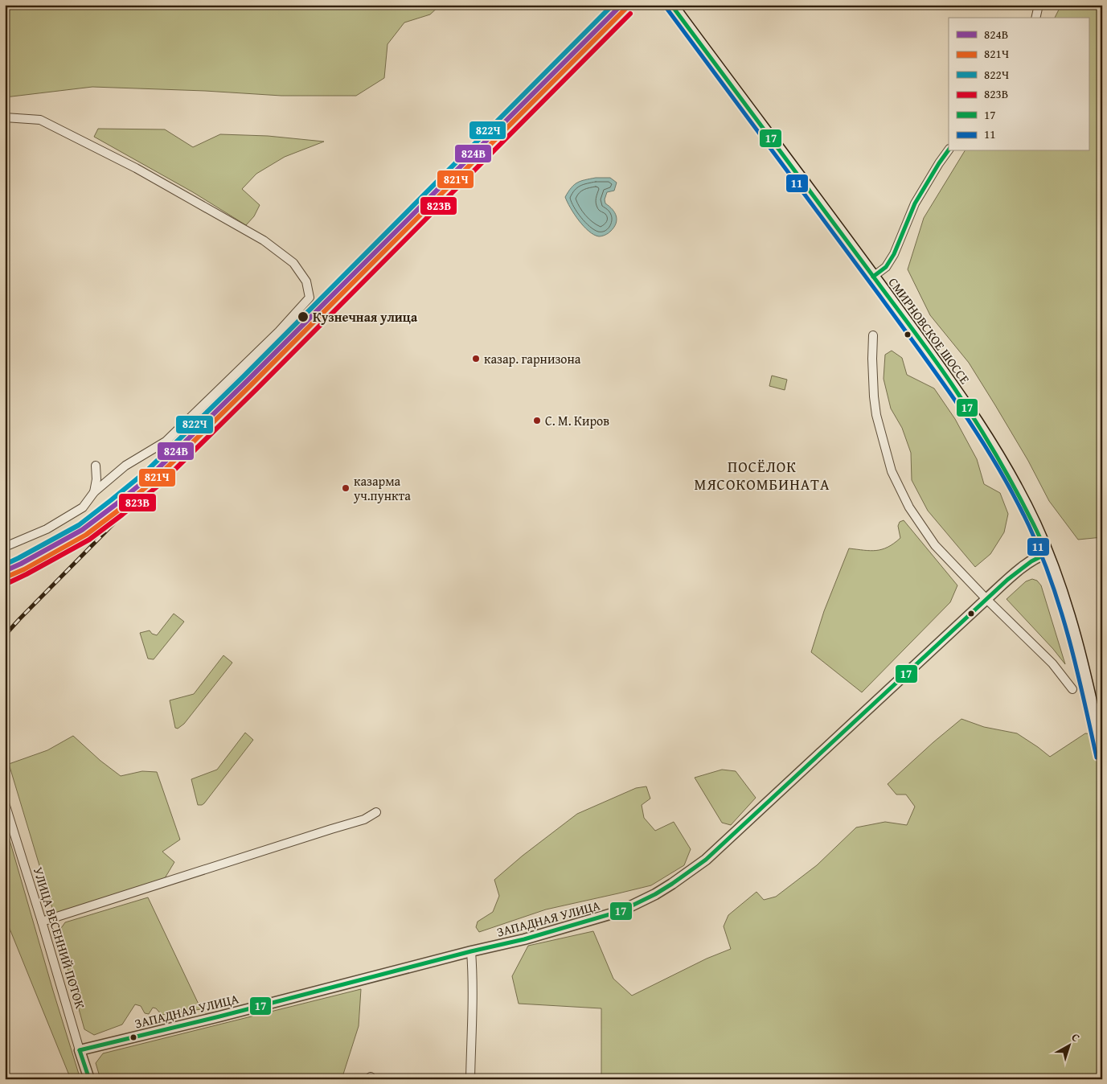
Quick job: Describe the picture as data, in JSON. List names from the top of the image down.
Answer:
{
  "streets": {
    "main road": ["СМИРНОВСКОЕ ШОССЕ"],
    "street": ["ЗАПАДНАЯ УЛИЦА", "УЛИЦА ВЕСЕННИЙ ПОТОК"]
  },
  "crossings": [
    ["СМИРНОВСКОЕ ШОССЕ", "ЗАПАДНАЯ УЛИЦА"],
    ["ЗАПАДНАЯ УЛИЦА", "УЛИЦА ВЕСЕННИЙ ПОТОК"]
  ],
  "districts": ["ПОСЁЛОК МЯСОКОМБИНАТА"],
  "places": [
    "Кузнечная улица",
    "казар. гарнизона",
    "С. М. Киров",
    "казарма уч.пункта"
  ],
  "lines": [
    "transit line 824В",
    "transit line 822Ч",
    "transit line 17",
    "transit line 11",
    "transit line 821Ч",
    "transit line 823В"
  ],
  "legend": [
    "824В",
    "821Ч",
    "822Ч",
    "823В",
    "17",
    "11"
  ],
  "north": "top right"
}
